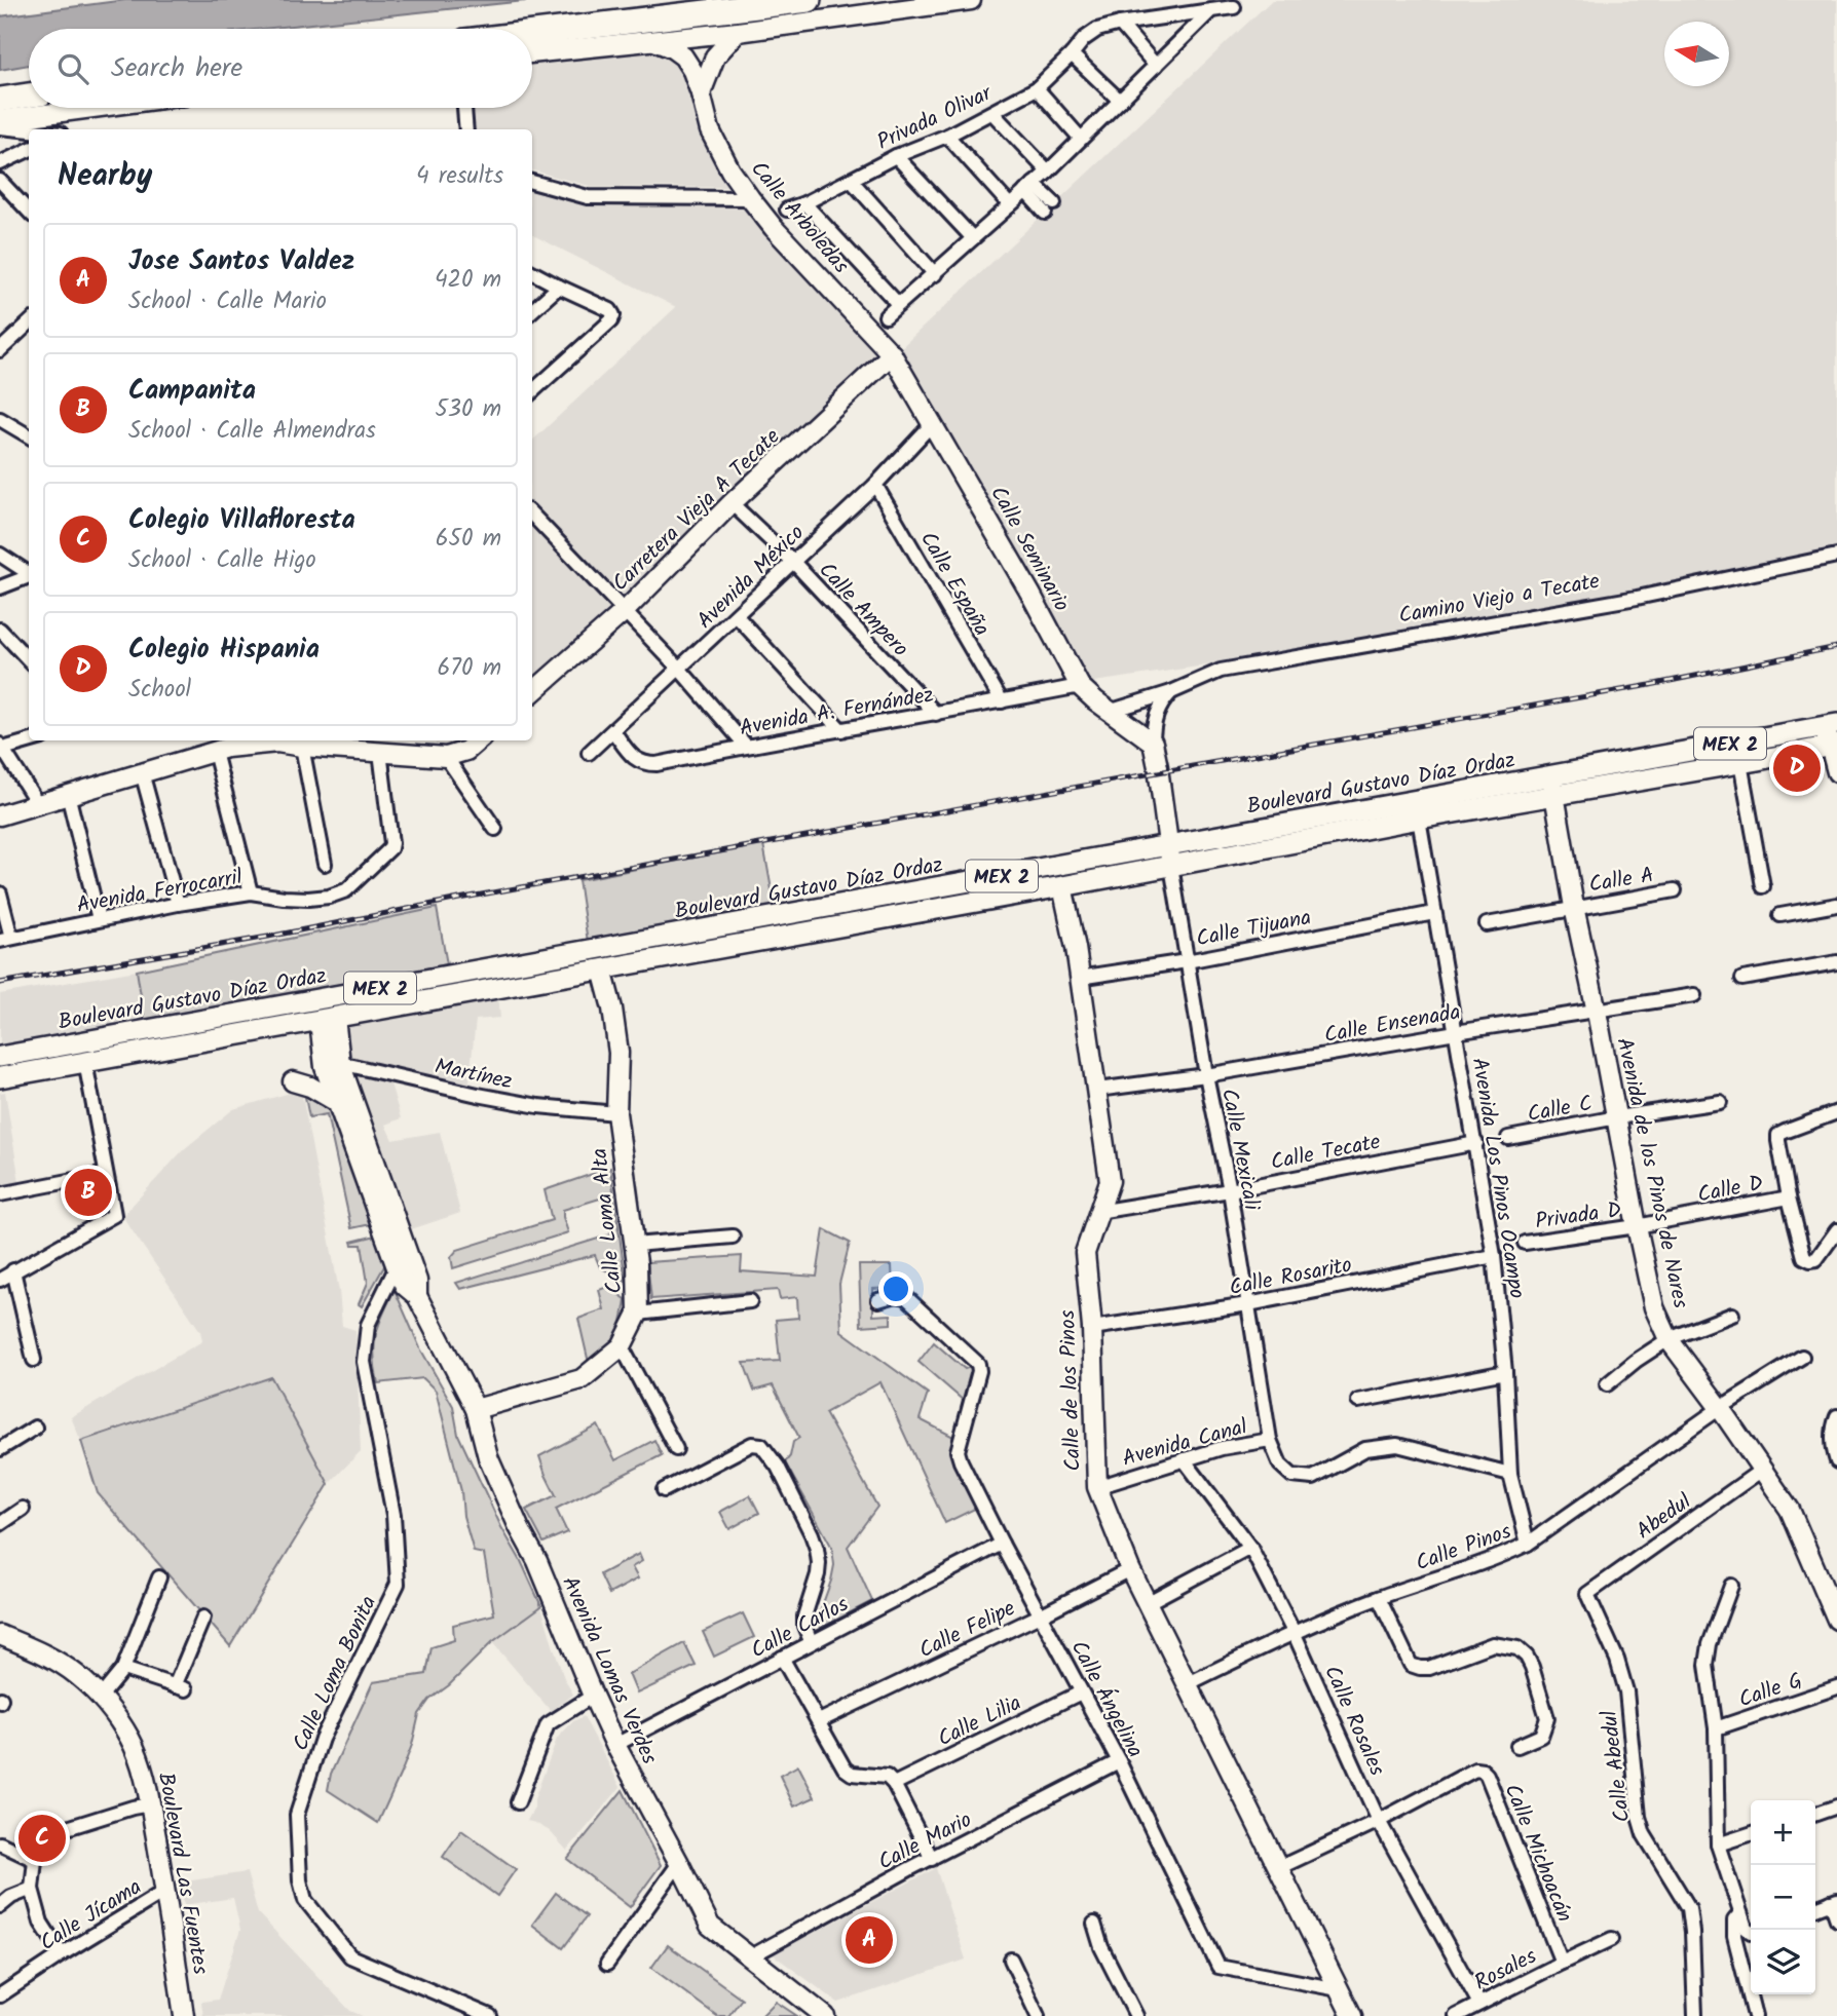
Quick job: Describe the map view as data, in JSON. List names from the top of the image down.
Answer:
{
  "streets": {
    "main road": ["MEX 2", "Boulevard Gustavo Díaz Ordaz"],
    "street": [
      "Privada Olivar",
      "Calle Arboledas",
      "Carretera Vieja A Tecate",
      "Calle Seminario",
      "Avenida México",
      "Calle España",
      "Camino Viejo a Tecate",
      "Calle Ampero",
      "Avenida A. Fernández",
      "Calle A",
      "Avenida Ferrocarril",
      "Calle Tijuana",
      "Calle Ensenada",
      "Martínez",
      "Calle C",
      "Calle Mexicali",
      "Calle Tecate",
      "Avenida de los Pinos de Nares",
      "Avenida Los Pinos Ocampo",
      "Calle D",
      "Privada D",
      "Calle Loma Alta",
      "Calle Rosarito",
      "Calle de los Pinos",
      "Avenida Canal",
      "Abedul",
      "Calle Pinos",
      "Calle Carlos",
      "Calle Felipe",
      "Avenida Lomas Verdes",
      "Calle Loma Bonita",
      "Calle G",
      "Calle Ángelina",
      "Calle Lilia",
      "Calle Rosales",
      "Calle Abedul",
      "Calle Mario",
      "Calle Michoacán",
      "Boulevard Las Fuentes",
      "Calle Jícama",
      "Rosales"
    ]
  },
  "crossings": [
    ["Calle Arboledas", "Carretera Vieja A Tecate"],
    ["Calle Arboledas", "Calle Seminario"],
    ["Carretera Vieja A Tecate", "Calle Seminario"],
    ["Carretera Vieja A Tecate", "Calle Ampero"],
    ["Calle Seminario", "Avenida México"],
    ["Calle Seminario", "Camino Viejo a Tecate"],
    ["Calle Seminario", "Avenida A. Fernández"],
    ["Avenida México", "Calle España"],
    ["Avenida México", "Calle Ampero"],
    ["Avenida México", "Avenida A. Fernández"],
    ["Calle España", "Avenida A. Fernández"],
    ["Calle Ampero", "Avenida A. Fernández"],
    ["Boulevard Gustavo Díaz Ordaz", "Calle Mexicali"],
    ["Boulevard Gustavo Díaz Ordaz", "Avenida de los Pinos de Nares"],
    ["Boulevard Gustavo Díaz Ordaz", "Avenida Los Pinos Ocampo"],
    ["Boulevard Gustavo Díaz Ordaz", "Calle Loma Alta"],
    ["Boulevard Gustavo Díaz Ordaz", "Calle de los Pinos"],
    ["Boulevard Gustavo Díaz Ordaz", "Avenida Lomas Verdes"],
    ["Calle A", "Avenida de los Pinos de Nares"],
    ["Calle Tijuana", "Calle Mexicali"],
    ["Calle Tijuana", "Avenida Los Pinos Ocampo"],
    ["Calle Tijuana", "Calle de los Pinos"],
    ["Calle Ensenada", "Calle Mexicali"],
    ["Calle Ensenada", "Avenida de los Pinos de Nares"],
    ["Calle Ensenada", "Avenida Los Pinos Ocampo"],
    ["Calle Ensenada", "Calle de los Pinos"],
    ["Martínez", "Calle Loma Alta"],
    ["Martínez", "Avenida Lomas Verdes"],
    ["Calle C", "Avenida de los Pinos de Nares"],
    ["Calle Mexicali", "Calle Tecate"],
    ["Calle Mexicali", "Calle Rosarito"],
    ["Calle Mexicali", "Avenida Canal"],
    ["Calle Tecate", "Avenida Los Pinos Ocampo"],
    ["Calle Tecate", "Calle de los Pinos"],
    ["Avenida de los Pinos de Nares", "Calle D"],
    ["Avenida de los Pinos de Nares", "Privada D"],
    ["Avenida de los Pinos de Nares", "Abedul"],
    ["Avenida de los Pinos de Nares", "Calle Pinos"],
    ["Avenida Los Pinos Ocampo", "Calle Rosarito"],
    ["Avenida Los Pinos Ocampo", "Avenida Canal"],
    ["Avenida Los Pinos Ocampo", "Calle Pinos"],
    ["Calle D", "Privada D"],
    ["Calle Loma Alta", "Avenida Lomas Verdes"],
    ["Calle Rosarito", "Calle de los Pinos"],
    ["Calle de los Pinos", "Avenida Canal"],
    ["Calle de los Pinos", "Calle Pinos"],
    ["Calle de los Pinos", "Calle Felipe"],
    ["Calle de los Pinos", "Calle Ángelina"],
    ["Calle de los Pinos", "Calle Michoacán"],
    ["Avenida Canal", "Calle Rosales"],
    ["Abedul", "Calle Abedul"],
    ["Calle Pinos", "Calle Rosales"],
    ["Calle Carlos", "Avenida Lomas Verdes"],
    ["Calle Carlos", "Calle Ángelina"],
    ["Calle Felipe", "Calle Ángelina"],
    ["Avenida Lomas Verdes", "Calle Loma Bonita"],
    ["Avenida Lomas Verdes", "Calle Mario"],
    ["Calle Ángelina", "Calle Lilia"],
    ["Calle Ángelina", "Calle Mario"],
    ["Calle Rosales", "Calle Michoacán"],
    ["Calle Rosales", "Rosales"],
    ["Calle Michoacán", "Rosales"],
    ["Boulevard Las Fuentes", "Calle Jícama"]
  ],
  "north": "left",
  "page": {
    "search": "Search here",
    "heading": ["Nearby", "4 results"],
    "list": [
      {
        "mark": "A",
        "name": "Jose Santos Valdez",
        "note": "School · Calle Mario",
        "value": "420 m"
      },
      {
        "mark": "B",
        "name": "Campanita",
        "note": "School · Calle Almendras",
        "value": "530 m"
      },
      {
        "mark": "C",
        "name": "Colegio Villafloresta",
        "note": "School · Calle Higo",
        "value": "650 m"
      },
      {
        "mark": "D",
        "name": "Colegio Hispania",
        "note": "School",
        "value": "670 m"
      }
    ],
    "pins": [
      "D",
      "B",
      "C",
      "A"
    ],
    "map_buttons": ["+", "−"]
  }
}
